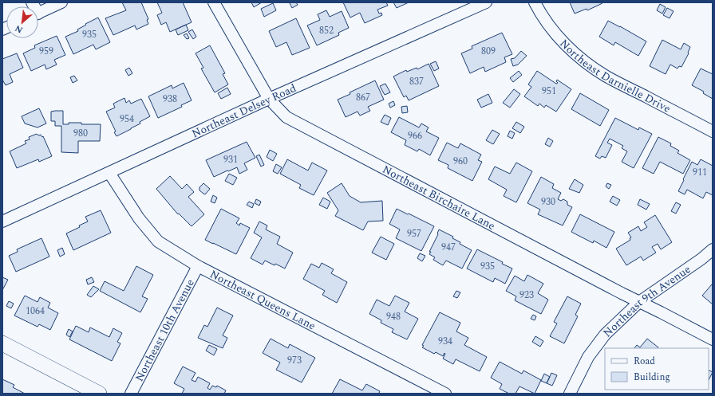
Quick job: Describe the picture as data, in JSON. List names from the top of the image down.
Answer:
{
  "streets": {
    "street": [
      "Northeast Darnielle Drive",
      "Northeast Delsey Road",
      "Northeast Birchaire Lane",
      "Northeast Queens Lane",
      "Northeast 9th Avenue",
      "Northeast 10th Avenue"
    ]
  },
  "crossings": [
    ["Northeast Delsey Road", "Northeast Birchaire Lane"],
    ["Northeast Delsey Road", "Northeast Queens Lane"],
    ["Northeast Birchaire Lane", "Northeast 9th Avenue"],
    ["Northeast Queens Lane", "Northeast 10th Avenue"]
  ],
  "house_numbers": [
    "852",
    "935",
    "959",
    "809",
    "837",
    "951",
    "867",
    "938",
    "954",
    "980",
    "966",
    "931",
    "960",
    "911",
    "930",
    "957",
    "947",
    "935",
    "923",
    "1064",
    "948",
    "934",
    "973"
  ],
  "legend": ["Road", "Building"],
  "north": "bottom left"
}
